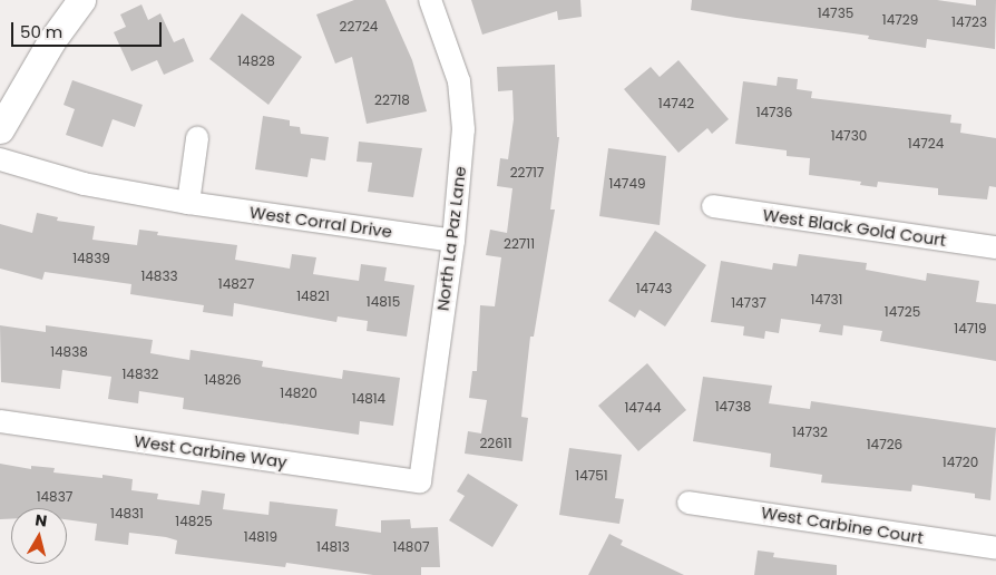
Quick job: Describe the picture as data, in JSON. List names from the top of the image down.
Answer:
{
  "streets": {
    "street": [
      "West Corral Drive",
      "West Black Gold Court",
      "North La Paz Lane",
      "West Carbine Way",
      "West Carbine Court"
    ]
  },
  "crossings": [
    ["West Corral Drive", "North La Paz Lane"],
    ["North La Paz Lane", "West Carbine Way"]
  ],
  "house_numbers": [
    "14735",
    "14729",
    "14723",
    "22724",
    "14828",
    "22718",
    "14742",
    "14736",
    "14730",
    "14724",
    "22717",
    "14749",
    "22711",
    "14839",
    "14833",
    "14827",
    "14743",
    "14821",
    "14731",
    "14815",
    "14737",
    "14725",
    "14719",
    "14838",
    "14832",
    "14826",
    "14820",
    "14814",
    "14738",
    "14744",
    "14732",
    "22611",
    "14726",
    "14720",
    "14751",
    "14837",
    "14831",
    "14825",
    "14819",
    "14813",
    "14807"
  ],
  "scale_bar": "50 m",
  "north": "top"
}
